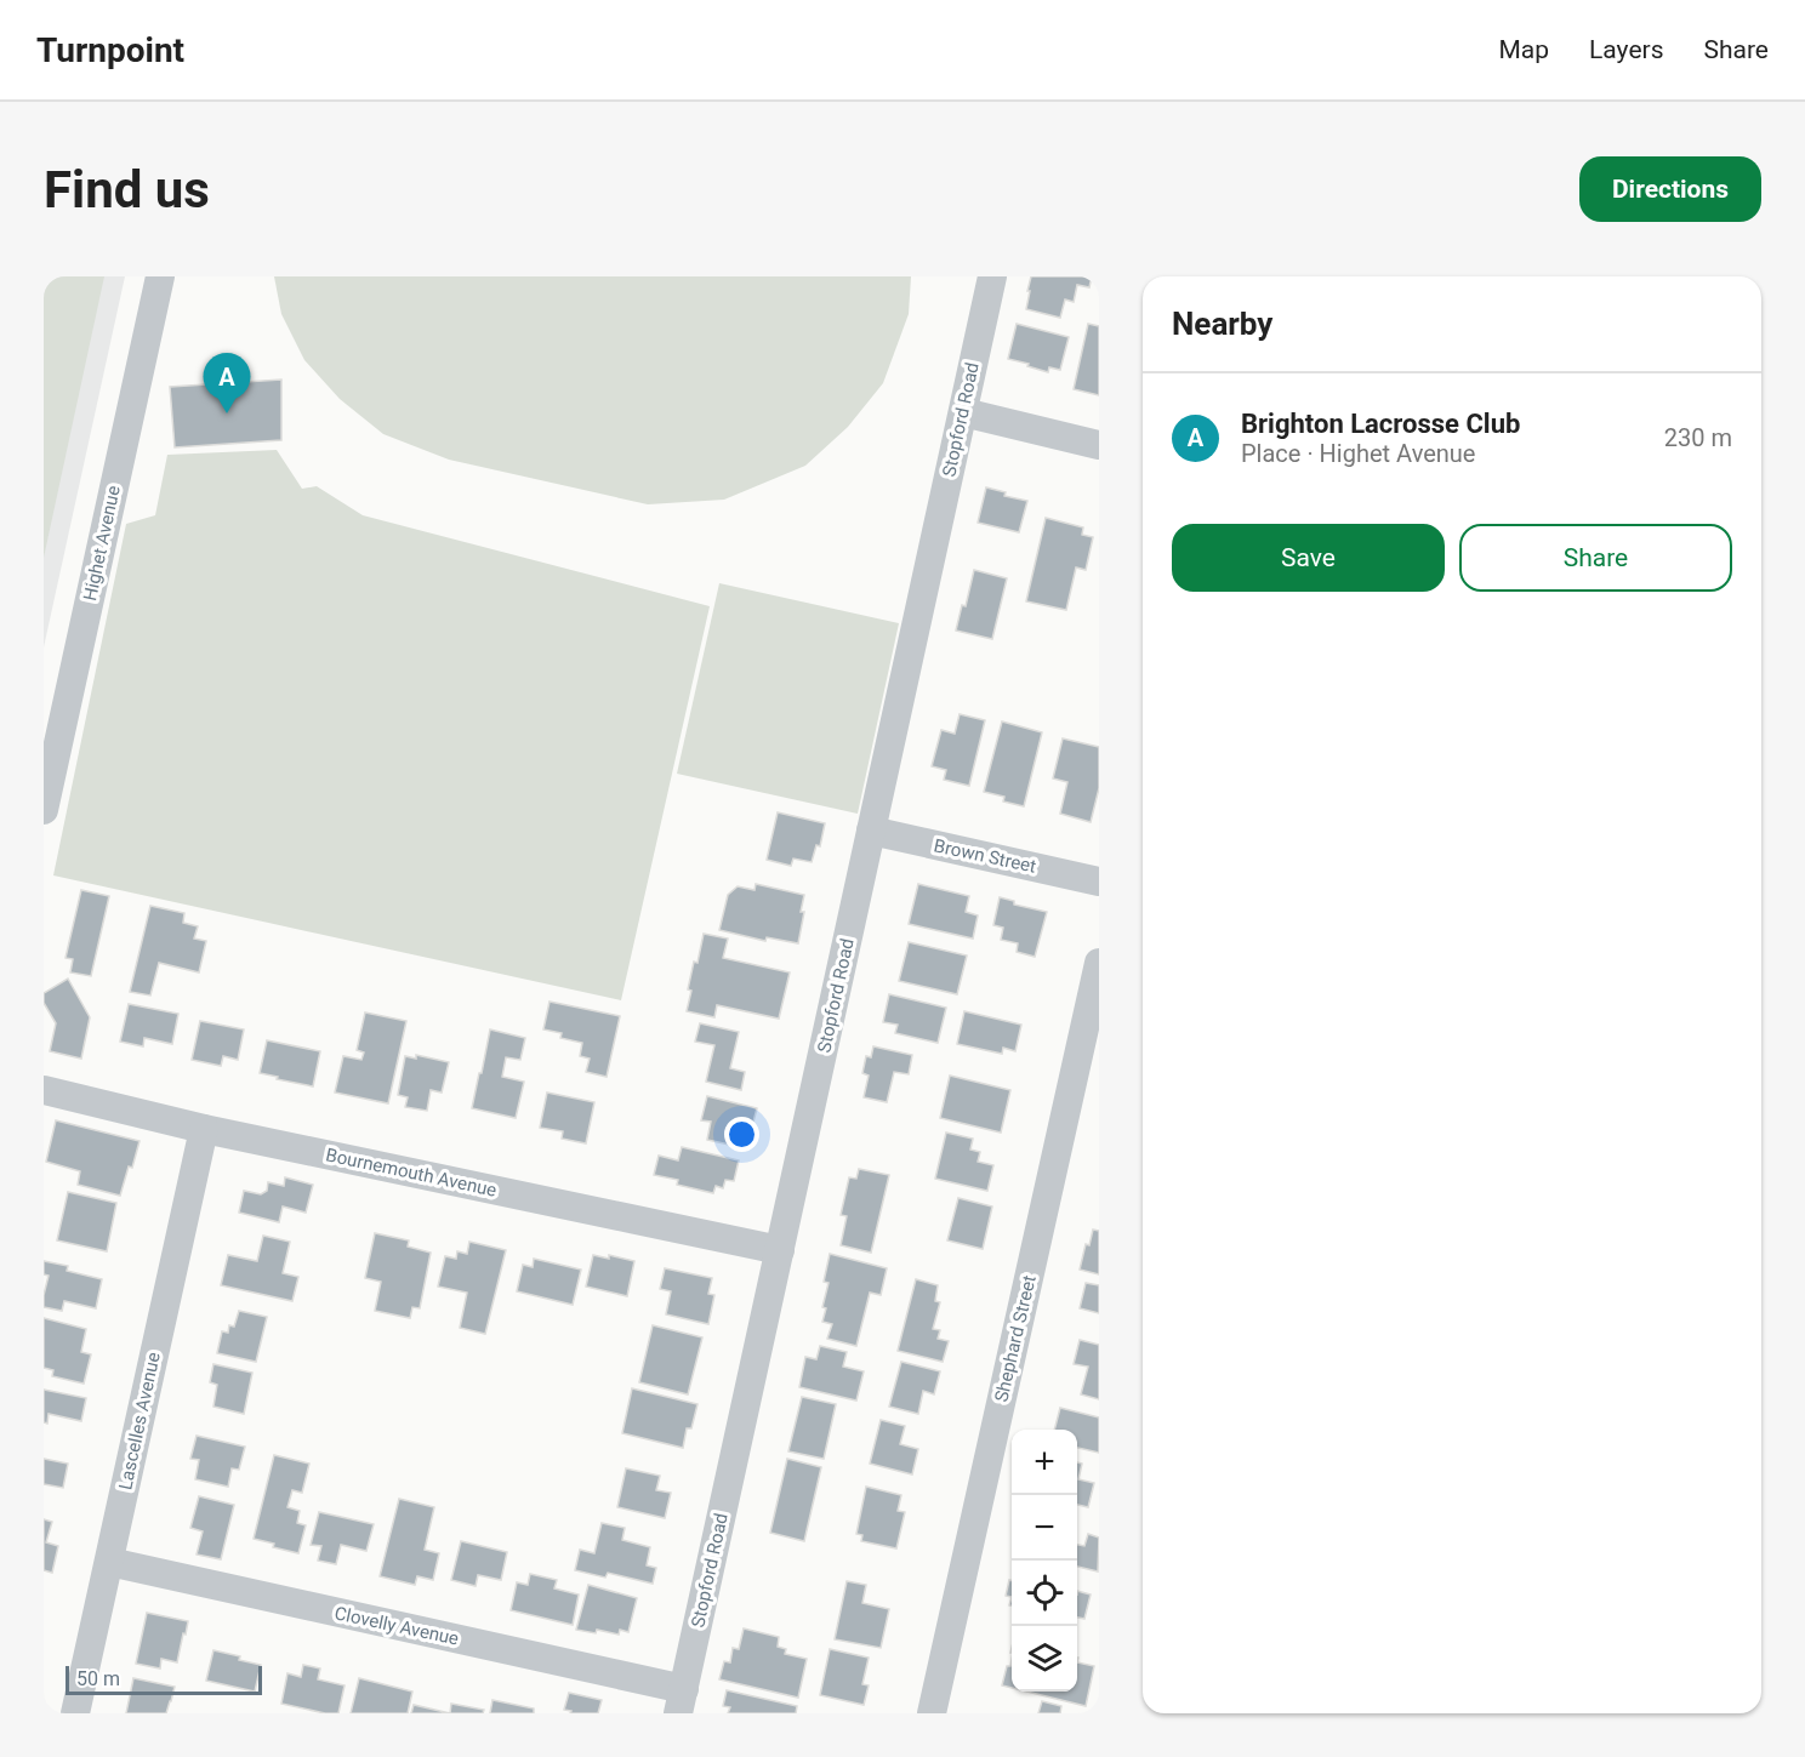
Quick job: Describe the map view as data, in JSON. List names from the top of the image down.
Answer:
{
  "streets": {
    "street": [
      "Stopford Road",
      "Highet Avenue",
      "Brown Street",
      "Bournemouth Avenue",
      "Shephard Street",
      "Lascelles Avenue",
      "Clovelly Avenue"
    ]
  },
  "crossings": [
    ["Stopford Road", "Brown Street"],
    ["Stopford Road", "Bournemouth Avenue"],
    ["Stopford Road", "Clovelly Avenue"],
    ["Bournemouth Avenue", "Lascelles Avenue"],
    ["Lascelles Avenue", "Clovelly Avenue"]
  ],
  "scale_bar": "50 m",
  "page": {
    "header": "Turnpoint",
    "nav": ["Map", "Layers", "Share"],
    "buttons": [
      "Directions",
      ["Save", "Share"]
    ],
    "title": "Find us",
    "heading": "Nearby",
    "pins": "A",
    "list": [
      {
        "mark": "A",
        "name": "Brighton Lacrosse Club",
        "note": "Place · Highet Avenue",
        "value": "230 m"
      }
    ],
    "map_buttons": ["+", "−"],
    "scale": "50 m"
  }
}
